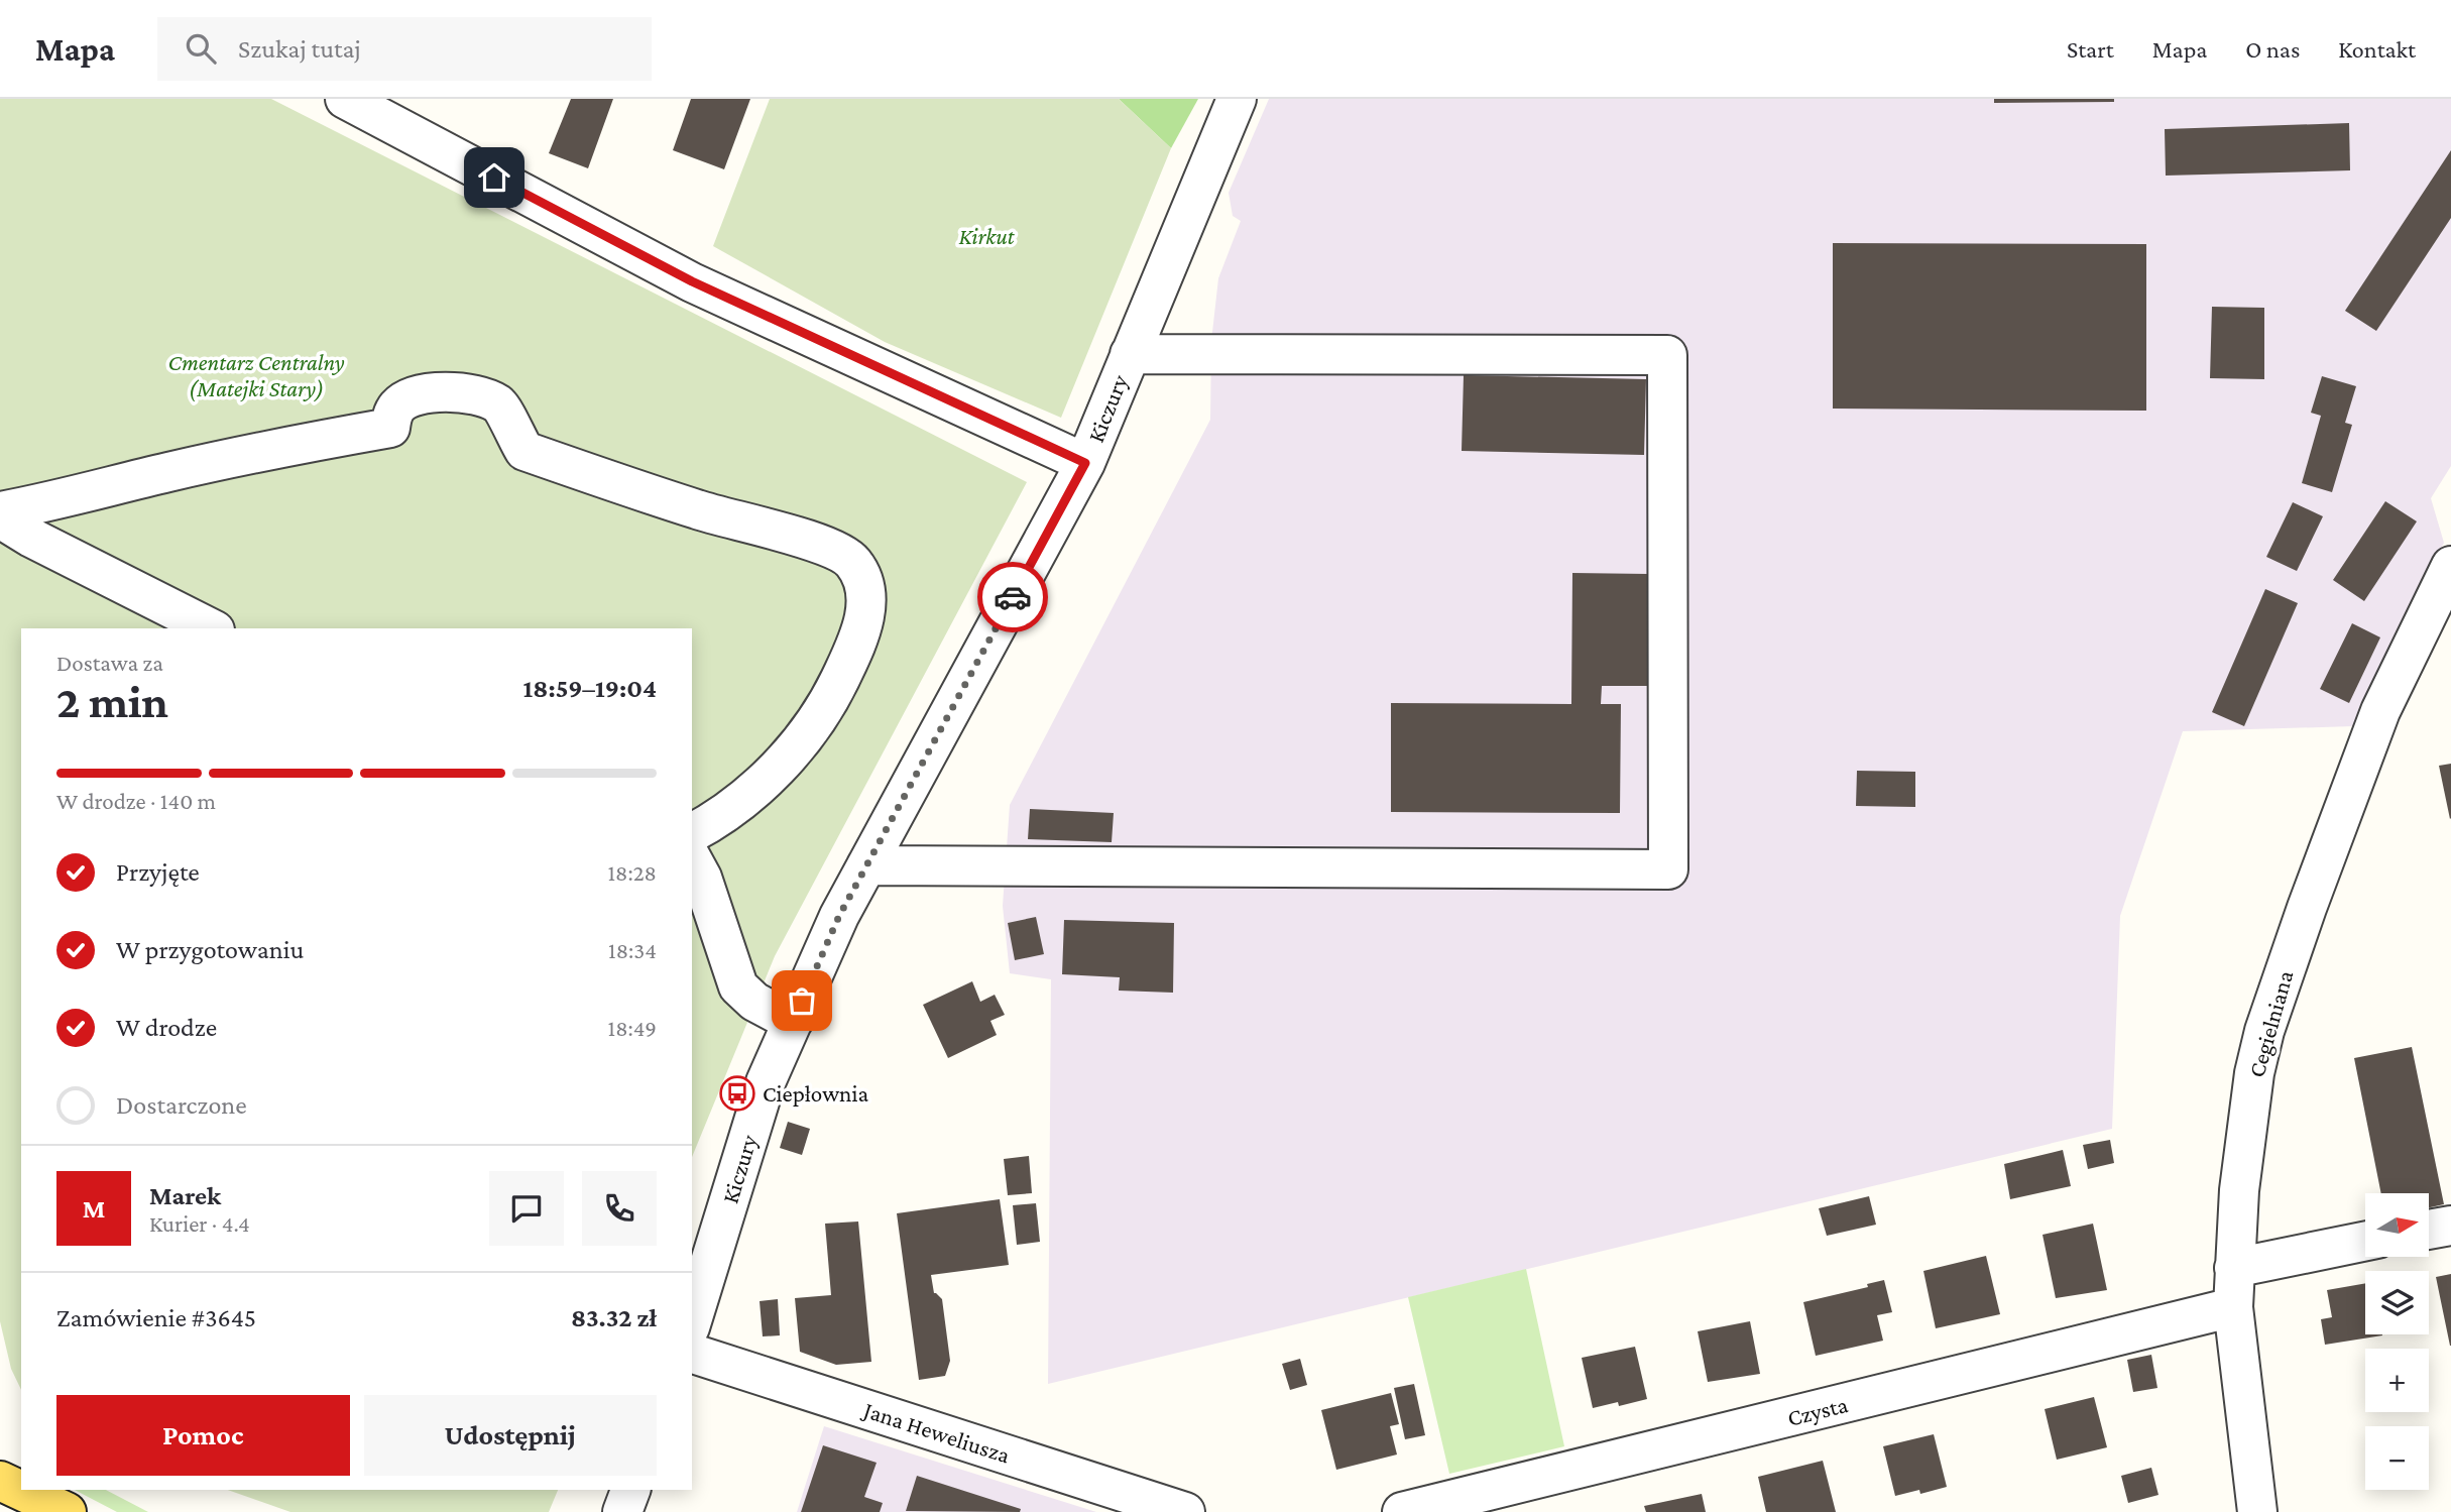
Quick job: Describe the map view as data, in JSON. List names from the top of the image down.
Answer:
{
  "streets": {
    "street": [
      "Kiczury",
      "Cegielniana",
      "Czysta",
      "Jana Heweliusza"
    ]
  },
  "crossings": [
    ["Cegielniana", "Czysta"]
  ],
  "parks": ["Kirkut", "Cmentarz Centralny (Matejki Stary)"],
  "places": {
    "bus stop": ["Ciepłownia"]
  },
  "north": "right",
  "page": {
    "header": "Mapa",
    "search": "Szukaj tutaj",
    "nav": [
      "Start",
      "Mapa",
      "O nas",
      "Kontakt"
    ],
    "heading": ["2 min", "Dostawa za", "18:59–19:04"],
    "panel": [
      "Marek",
      "Kurier · 4.4",
      "Zamówienie #3645",
      "83.32 zł"
    ],
    "bar": "W drodze · 140 m",
    "list": [
      ["Przyjęte", "18:28"],
      ["W przygotowaniu", "18:34"],
      ["W drodze", "18:49"],
      "Dostarczone"
    ],
    "round": "M",
    "map_buttons": ["+", "−"],
    "buttons": ["Pomoc", "Udostępnij"]
  }
}
